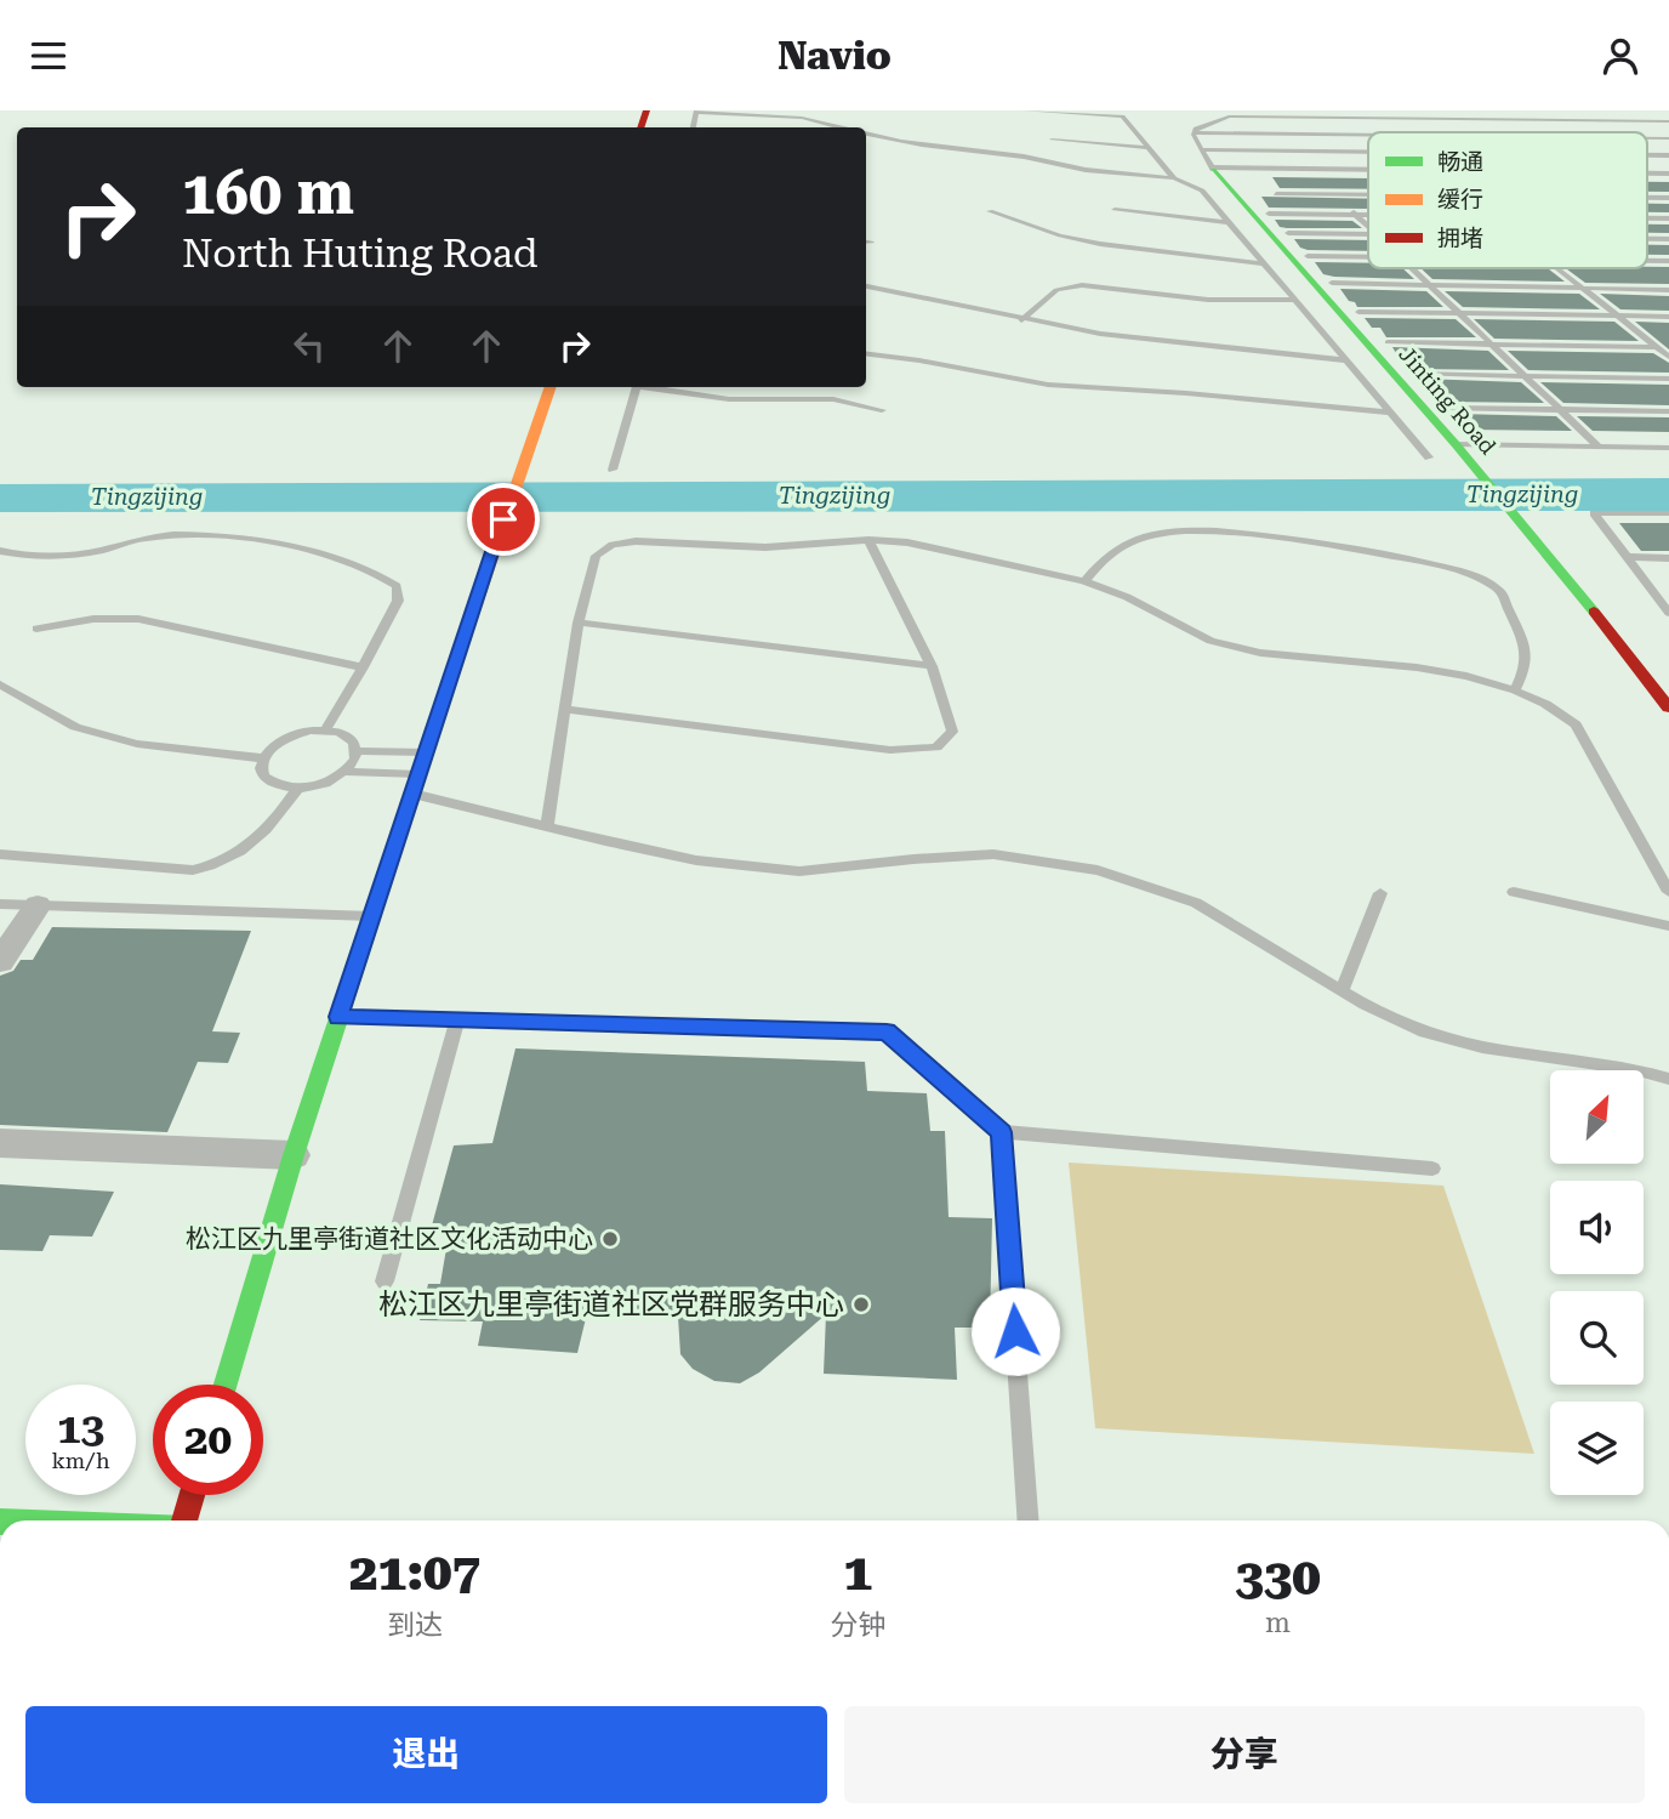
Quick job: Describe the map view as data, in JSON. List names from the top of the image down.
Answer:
{
  "streets": {
    "street": ["Jinting Road"]
  },
  "water": ["Tingzijing"],
  "places": ["松江区九里亭街道社区文化活动中心", "松江区九里亭街道社区党群服务中心"],
  "legend": ["畅通", "缓行", "拥堵"],
  "north": "top right",
  "page": {
    "header": "Navio",
    "turn": ["160 m", "North Huting Road"],
    "speed": "13 km/h",
    "limit": "20",
    "eta": [
      "21:07",
      "到达",
      "1",
      "分钟",
      "330",
      "m"
    ],
    "buttons": ["退出", "分享"]
  }
}
